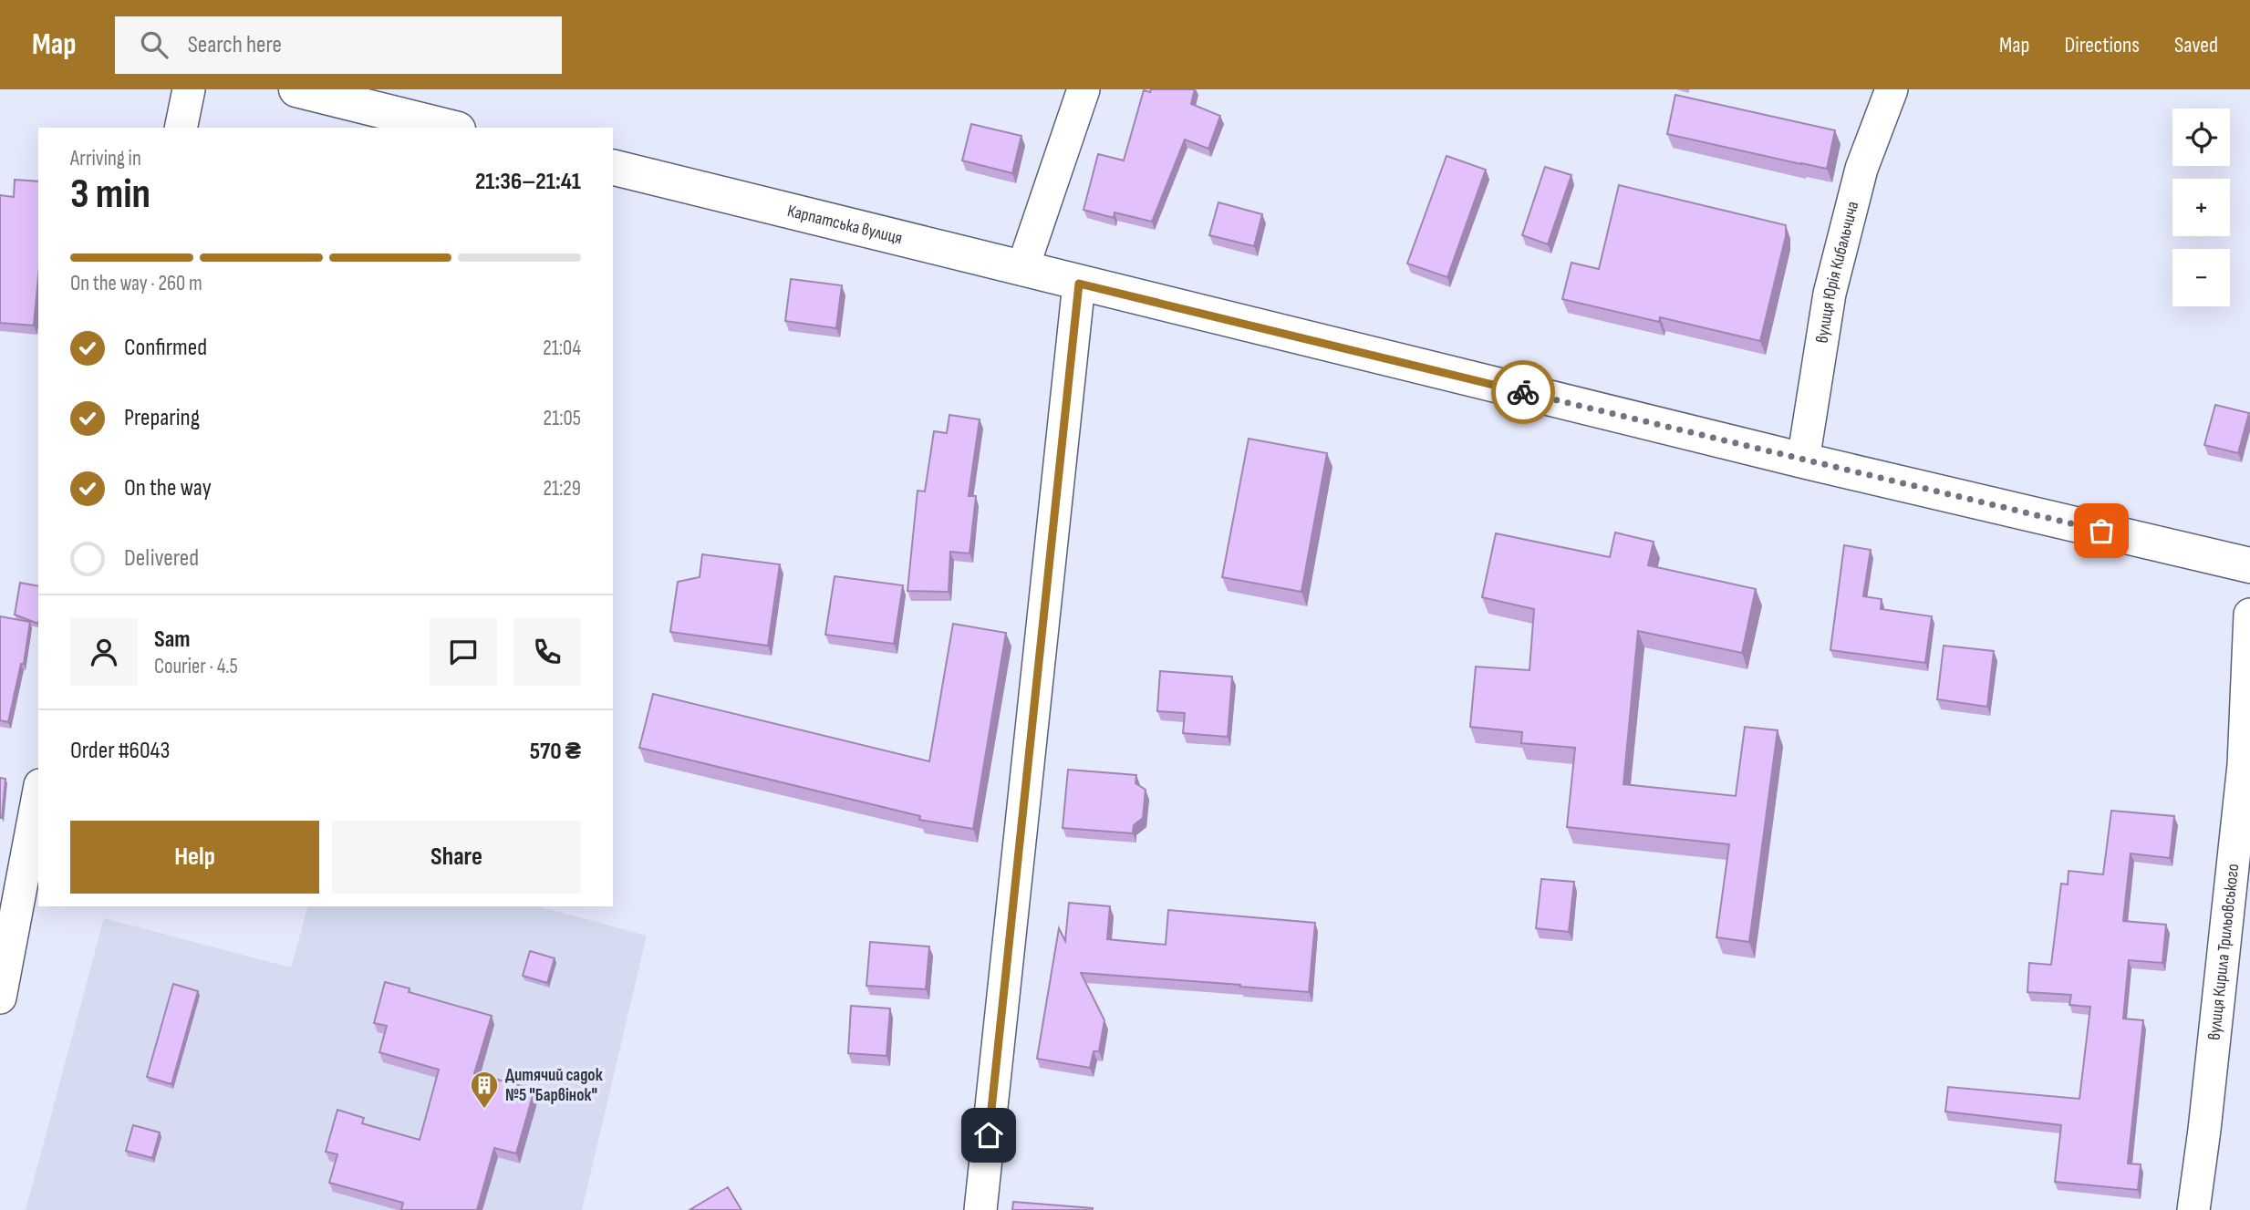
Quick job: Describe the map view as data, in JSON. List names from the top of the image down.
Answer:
{
  "streets": {
    "main road": ["Карпатська вулиця"],
    "street": ["вулиця Юрія Кибальчича", "вулиця Кирила Трильовського"]
  },
  "crossings": [
    ["Карпатська вулиця", "вулиця Юрія Кибальчича"]
  ],
  "places": {
    "building": ["Дитячий садок №5 \"Барвінок\""]
  },
  "page": {
    "header": "Map",
    "search": "Search here",
    "nav": ["Map", "Directions", "Saved"],
    "map_buttons": ["+", "−"],
    "heading": ["3 min", "Arriving in", "21:36–21:41"],
    "panel": [
      "Sam",
      "Courier · 4.5",
      "Order #6043",
      "570 ₴"
    ],
    "bar": "On the way · 260 m",
    "list": [
      ["Confirmed", "21:04"],
      ["Preparing", "21:05"],
      ["On the way", "21:29"],
      "Delivered"
    ],
    "buttons": ["Help", "Share"]
  }
}
